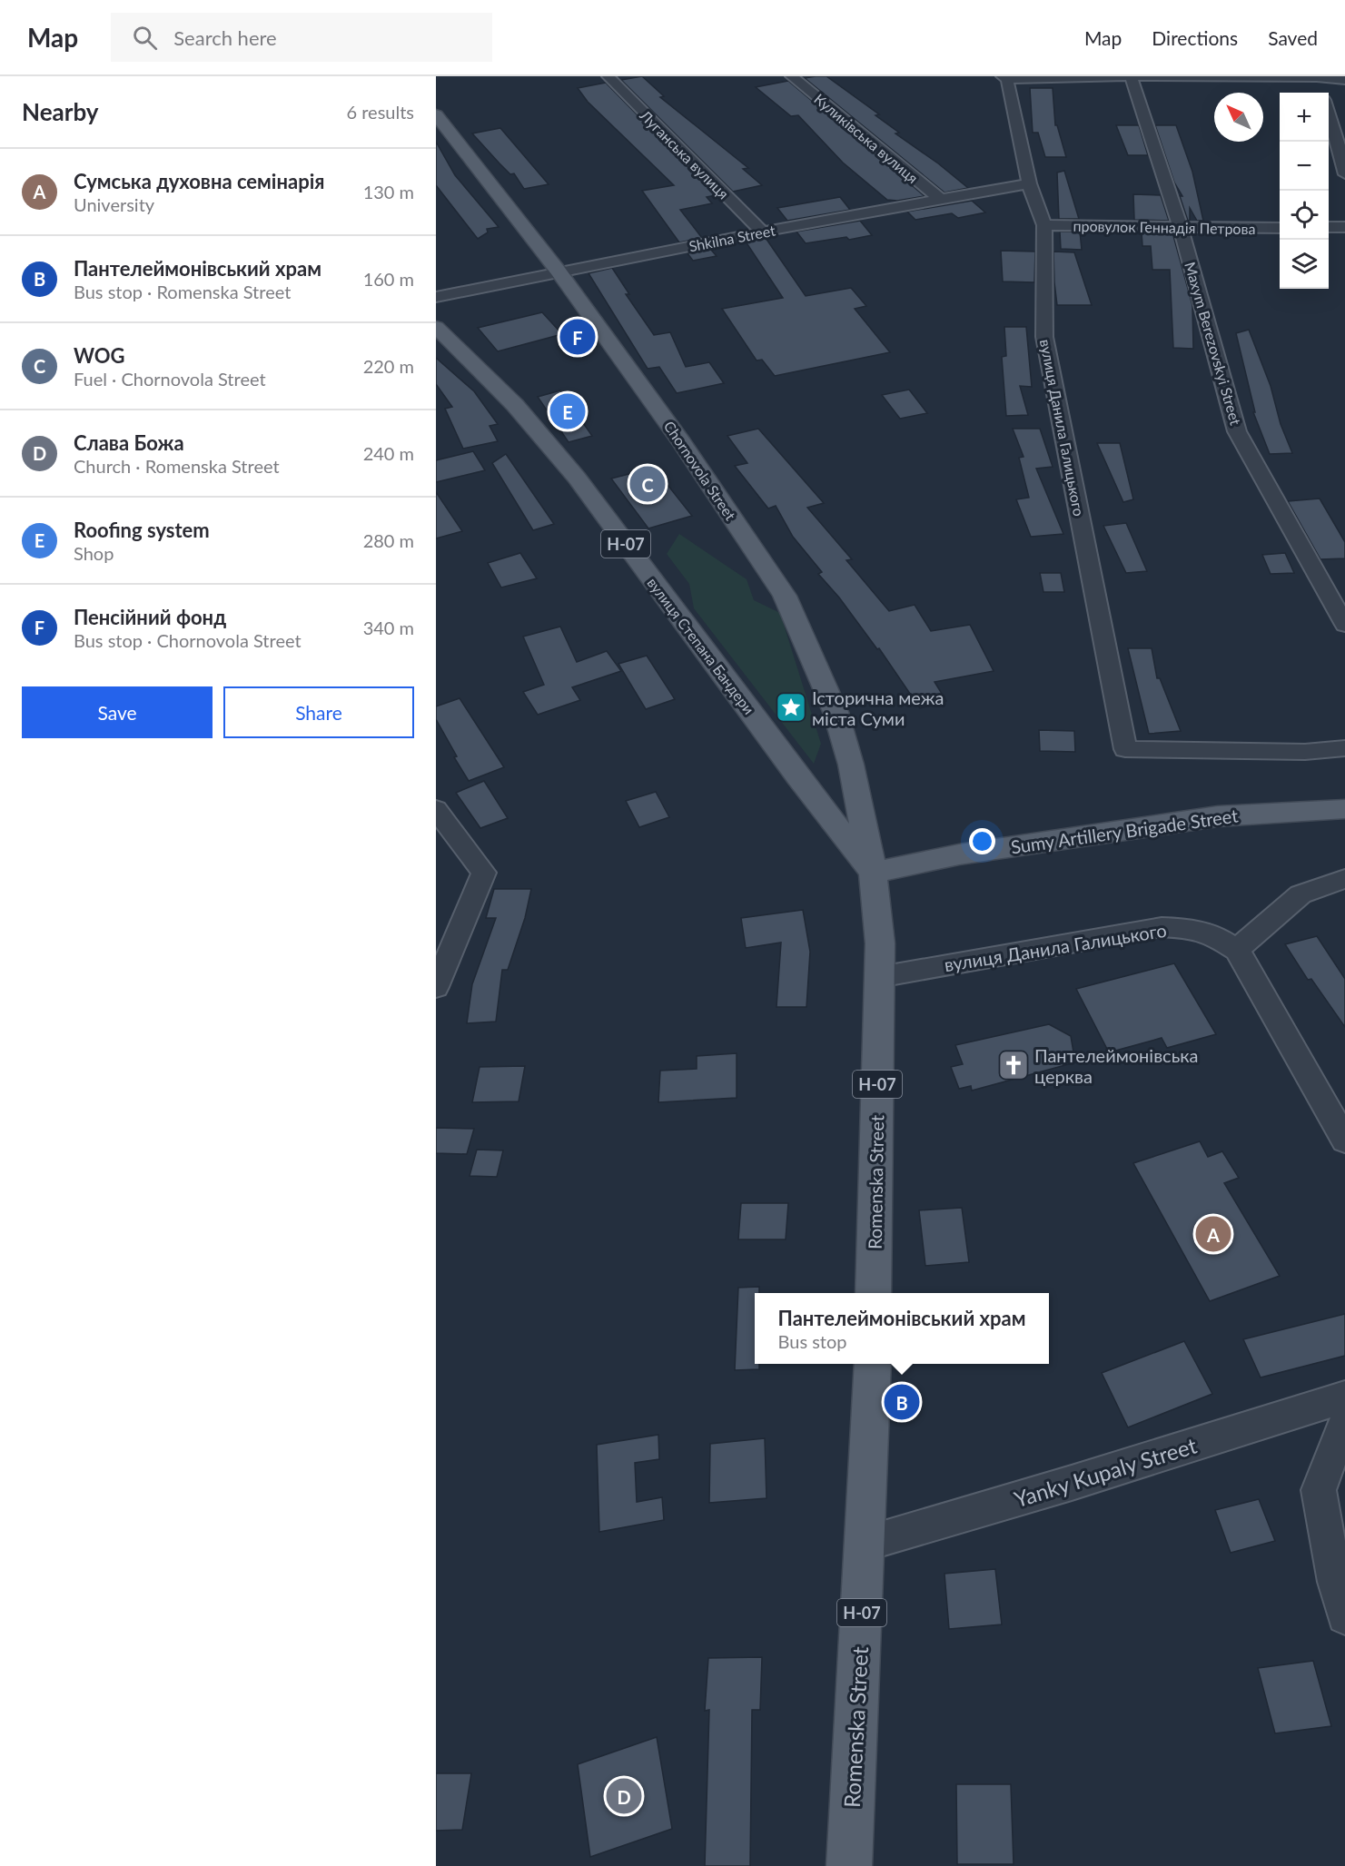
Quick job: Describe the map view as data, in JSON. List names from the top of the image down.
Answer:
{
  "streets": {
    "main road": [
      "Chornovola Street",
      "Н-07",
      "вулиця Степана Бандери",
      "Sumy Artillery Brigade Street",
      "Romenska Street"
    ],
    "street": [
      "Куликівська вулиця",
      "Луганська вулиця",
      "провулок Геннадія Петрова",
      "Shkilna Street",
      "Maxym Berezovskyi Street",
      "вулиця Данила Галицького",
      "Yanky Kupaly Street"
    ]
  },
  "crossings": [
    ["Куликівська вулиця", "Shkilna Street"],
    ["Луганська вулиця", "Shkilna Street"],
    ["провулок Геннадія Петрова", "Maxym Berezovskyi Street"],
    ["провулок Геннадія Петрова", "вулиця Данила Галицького"],
    ["Shkilna Street", "вулиця Данила Галицького"],
    ["Shkilna Street", "Chornovola Street"],
    ["вулиця Данила Галицького", "Romenska Street"],
    ["Chornovola Street", "вулиця Степана Бандери"],
    ["Chornovola Street", "Sumy Artillery Brigade Street"],
    ["Chornovola Street", "Romenska Street"],
    ["вулиця Степана Бандери", "Sumy Artillery Brigade Street"],
    ["вулиця Степана Бандери", "Romenska Street"],
    ["Sumy Artillery Brigade Street", "Romenska Street"],
    ["Romenska Street", "Yanky Kupaly Street"]
  ],
  "places": {
    "place": ["Історична межа міста Суми"],
    "church": ["Пантелеймонівська церква"]
  },
  "north": "top left",
  "page": {
    "header": "Map",
    "search": "Search here",
    "nav": ["Map", "Directions", "Saved"],
    "heading": ["Nearby", "6 results"],
    "map_buttons": ["+", "−"],
    "list": [
      {
        "mark": "A",
        "name": "Сумська духовна семінарія",
        "note": "University",
        "value": "130 m"
      },
      {
        "mark": "B",
        "name": "Пантелеймонівський храм",
        "note": "Bus stop · Romenska Street",
        "value": "160 m"
      },
      {
        "mark": "C",
        "name": "WOG",
        "note": "Fuel · Chornovola Street",
        "value": "220 m"
      },
      {
        "mark": "D",
        "name": "Слава Божа",
        "note": "Church · Romenska Street",
        "value": "240 m"
      },
      {
        "mark": "E",
        "name": "Roofing system",
        "note": "Shop",
        "value": "280 m"
      },
      {
        "mark": "F",
        "name": "Пенсійний фонд",
        "note": "Bus stop · Chornovola Street",
        "value": "340 m"
      }
    ],
    "pins": [
      "F",
      "E",
      "C",
      "A",
      "B",
      "D"
    ],
    "buttons": ["Save", "Share"],
    "popup": ["Пантелеймонівський храм", "Bus stop"]
  }
}
